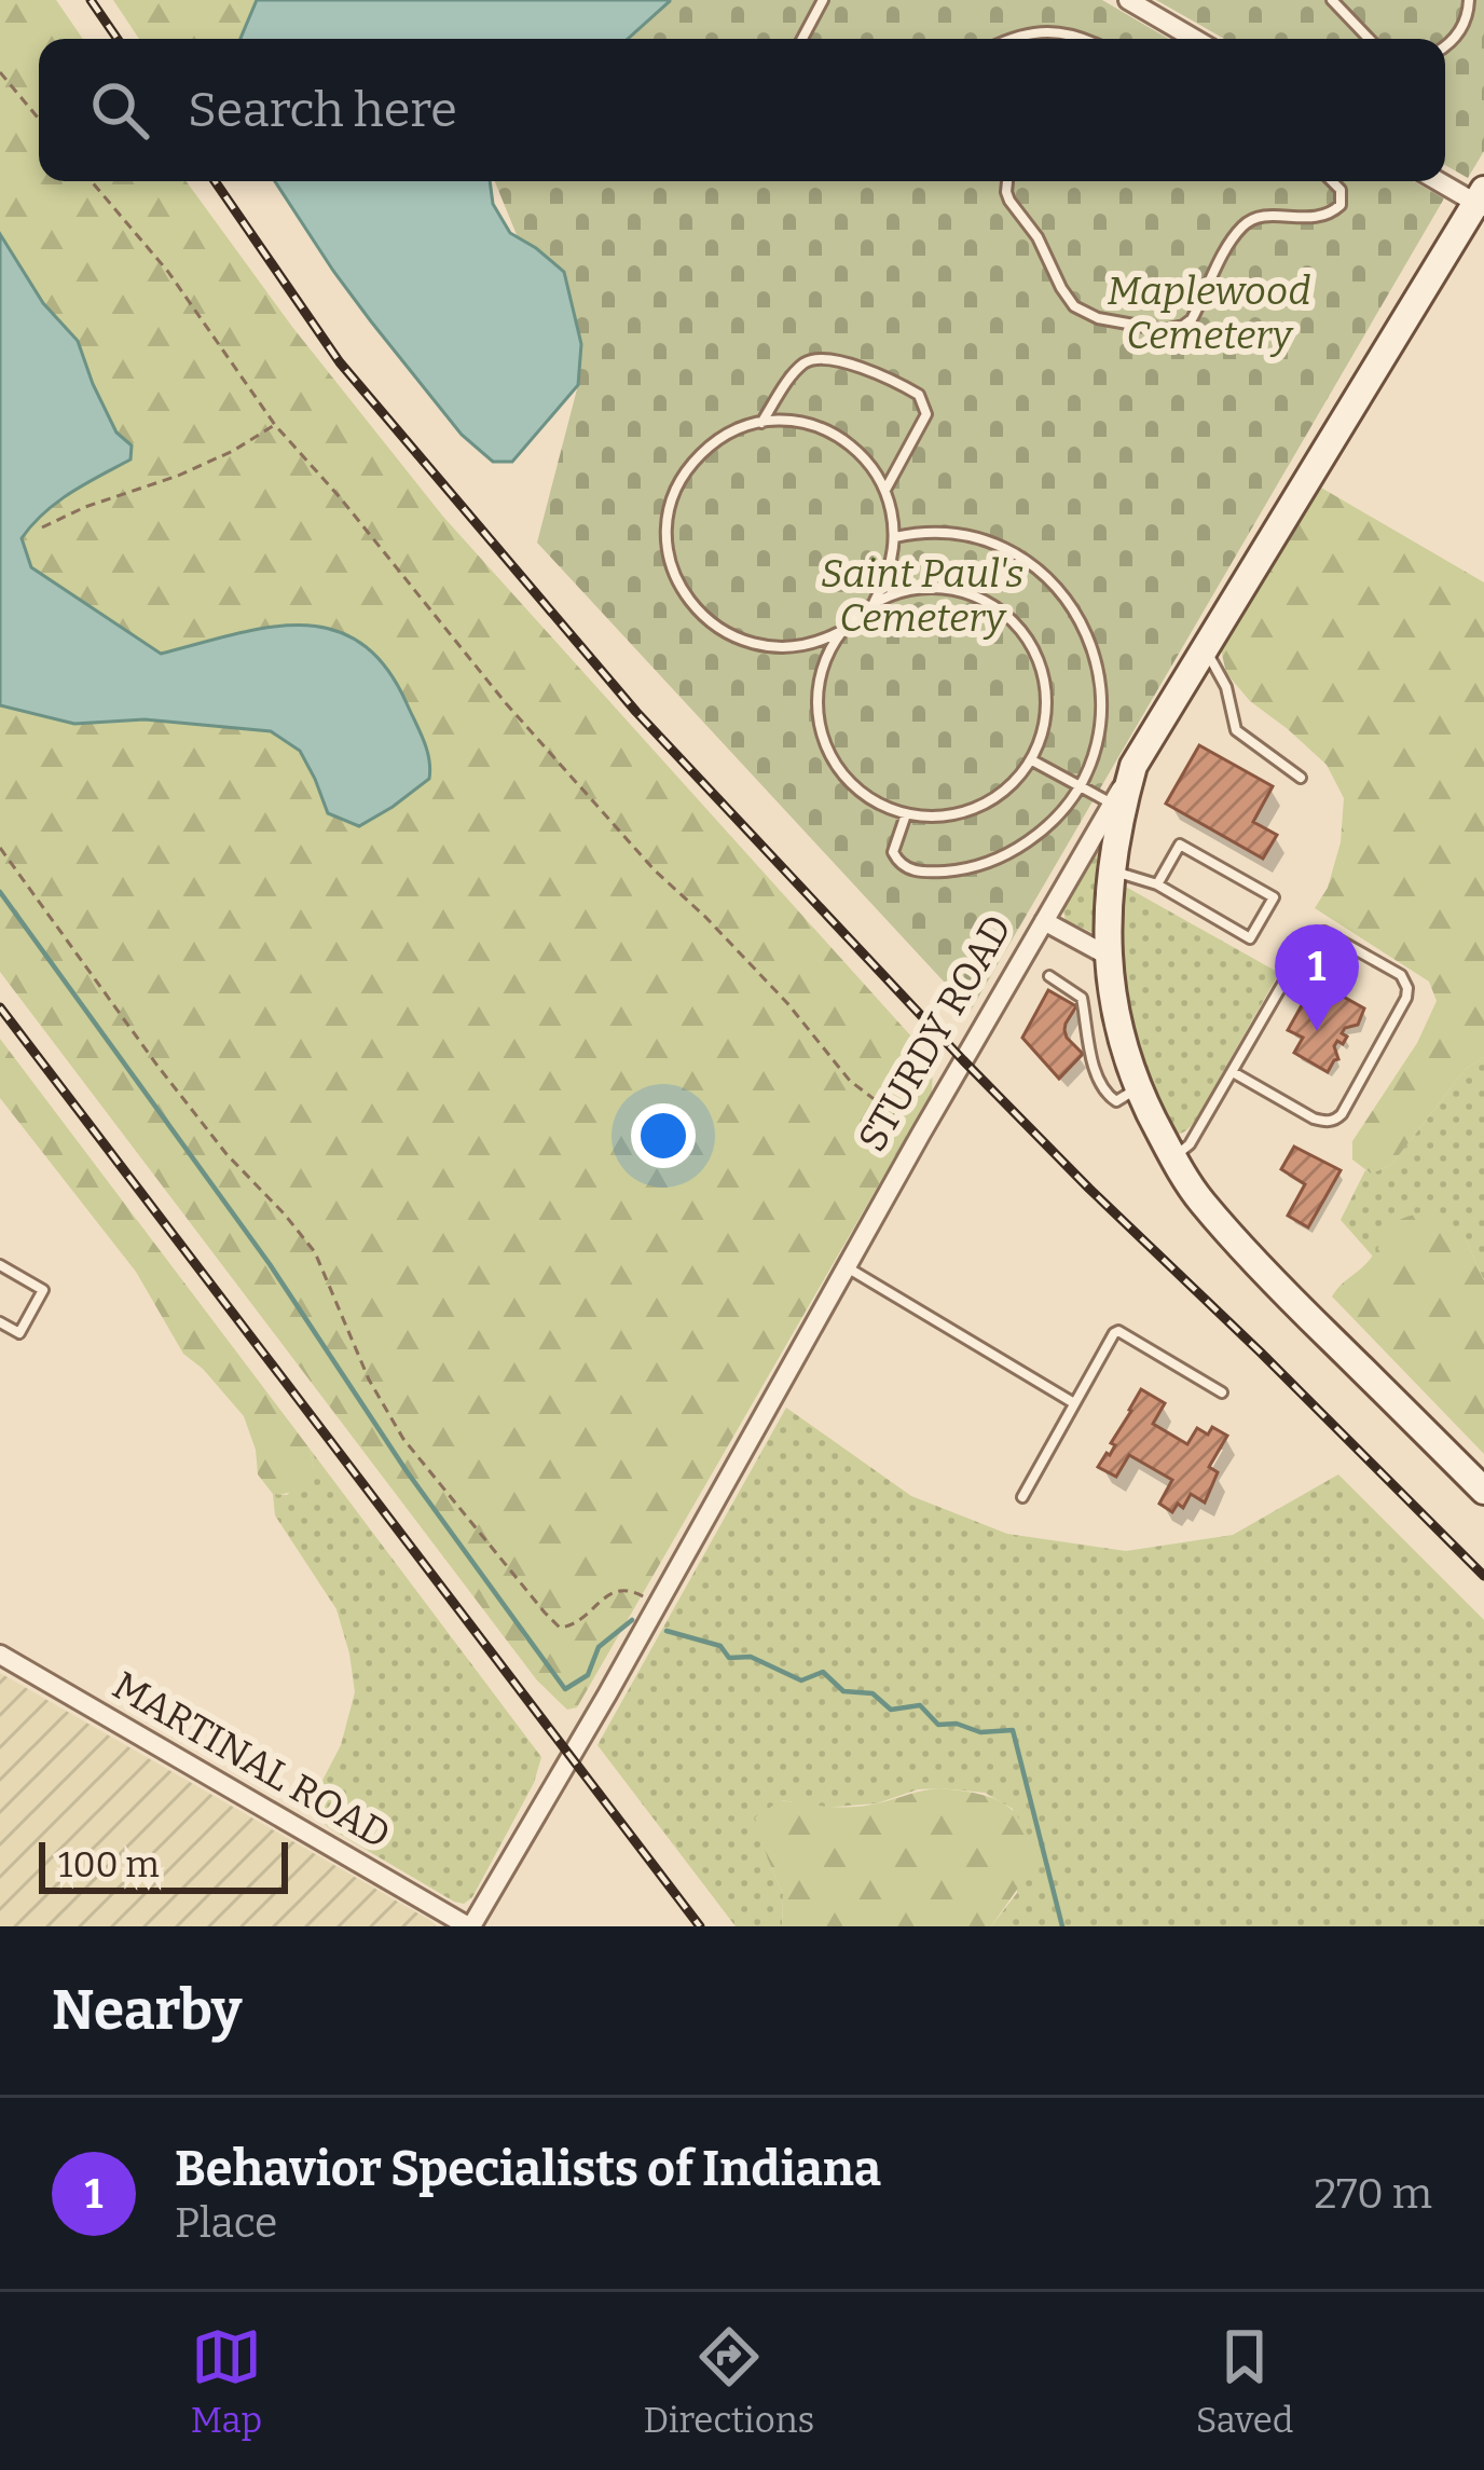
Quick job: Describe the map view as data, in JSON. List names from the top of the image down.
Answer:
{
  "streets": {
    "street": ["STURDY ROAD", "MARTINAL ROAD"]
  },
  "crossings": [
    ["STURDY ROAD", "MARTINAL ROAD"]
  ],
  "parks": ["Maplewood Cemetery", "Saint Paul's Cemetery"],
  "scale_bar": "100 m",
  "page": {
    "search": "Search here",
    "pins": "1",
    "scale": "100 m",
    "heading": "Nearby",
    "list": [
      {
        "mark": "1",
        "name": "Behavior Specialists of Indiana",
        "note": "Place",
        "value": "270 m"
      }
    ],
    "nav": ["Map", "Directions", "Saved"]
  }
}
